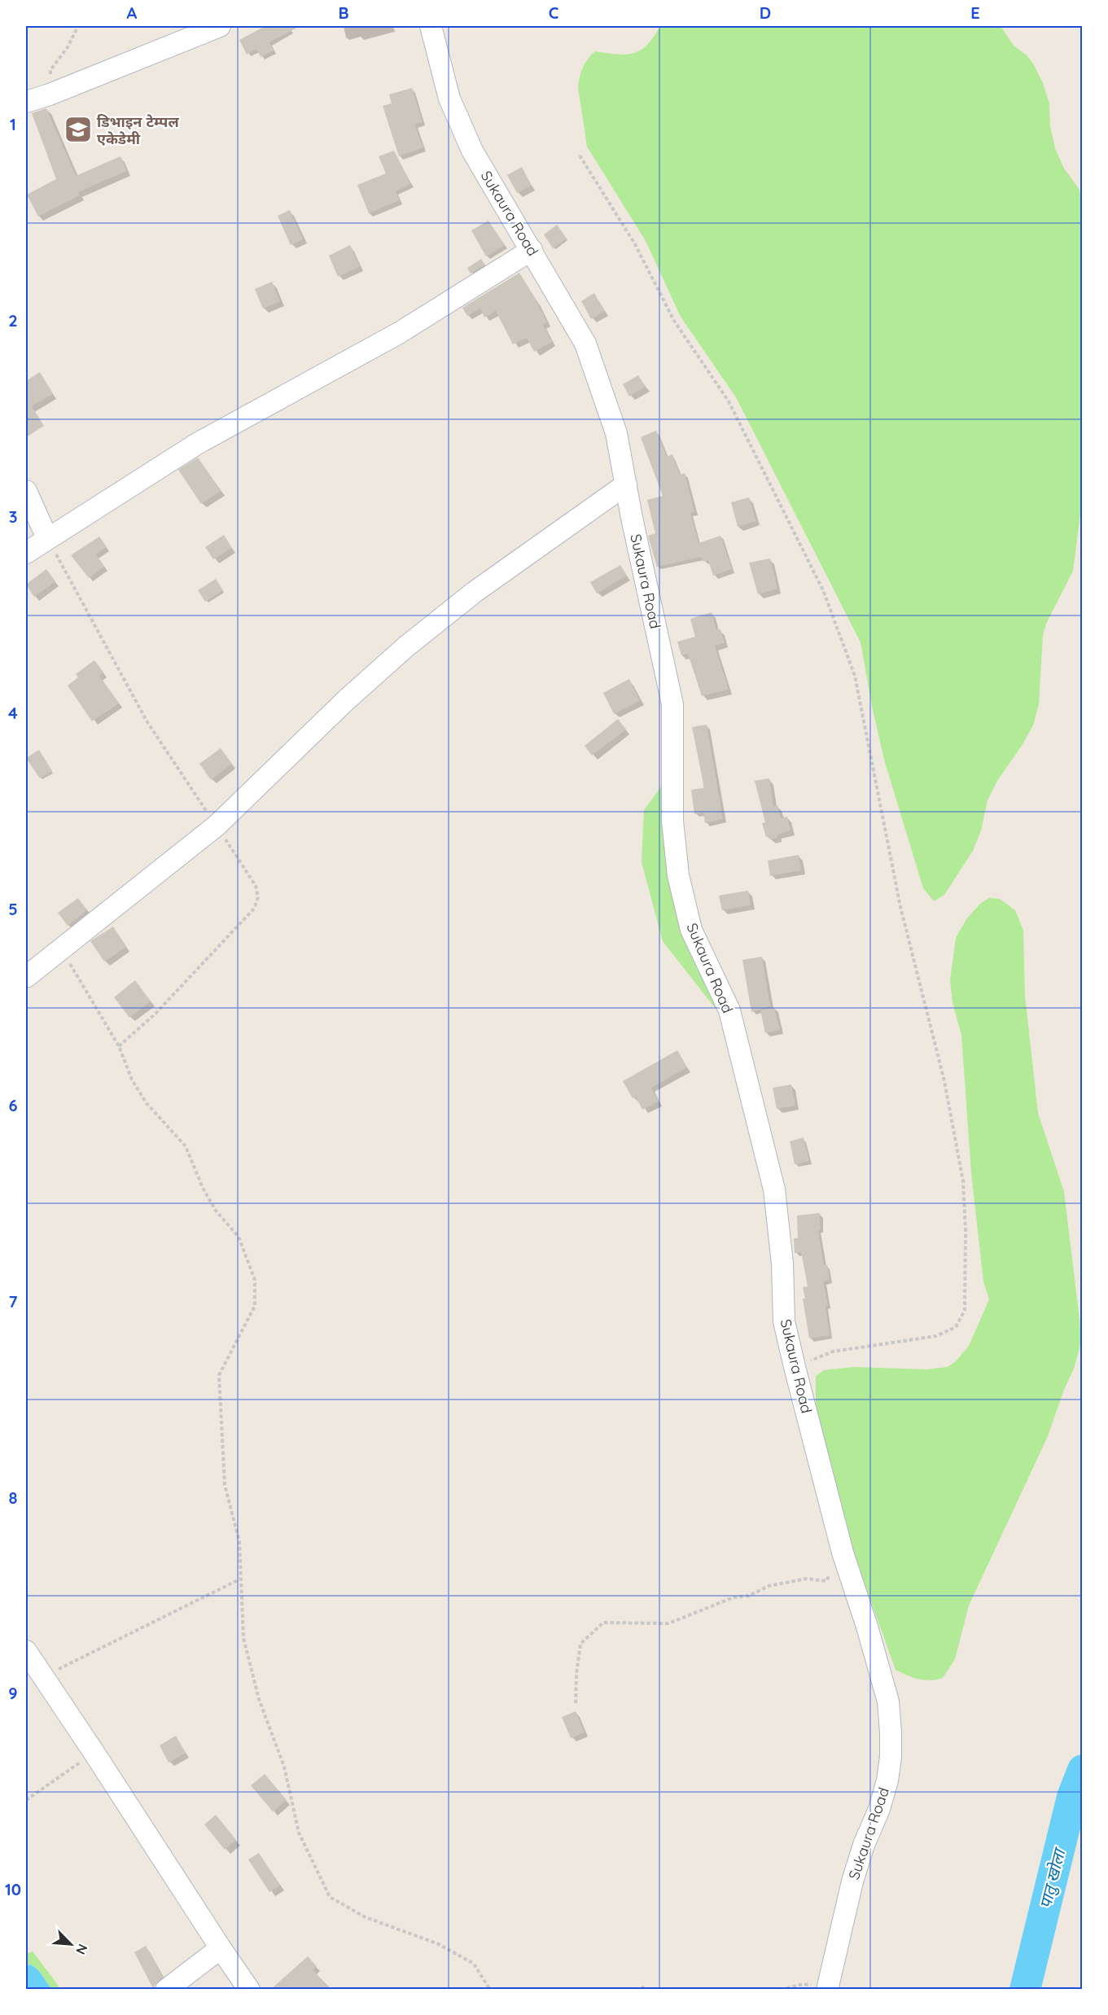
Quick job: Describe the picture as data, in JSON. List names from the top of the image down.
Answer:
{
  "streets": {
    "street": ["Sukaura Road"]
  },
  "water": ["पातु खोला"],
  "places": {
    "school or university": ["डिभाइन टेम्पल एकेडेमी"]
  },
  "north": "bottom right",
  "grid": {
    "columns": [
      "A",
      "B",
      "C",
      "D",
      "E"
    ],
    "rows": [
      "1",
      "2",
      "3",
      "4",
      "5",
      "6",
      "7",
      "8",
      "9",
      "10"
    ]
  }
}
